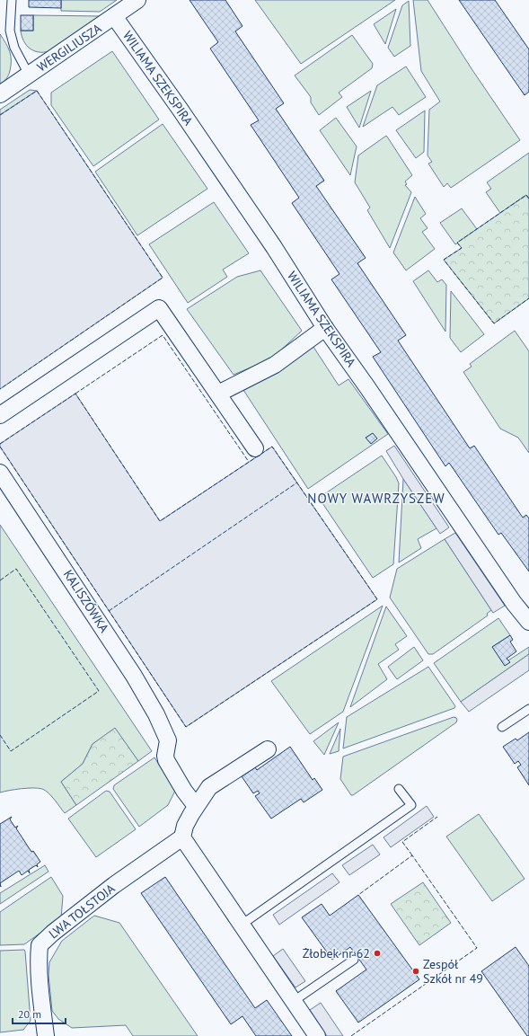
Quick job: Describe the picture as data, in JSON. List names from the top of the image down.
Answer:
{
  "streets": {
    "street": [
      "WERGILIUSZA",
      "WILIAMA SZEKSPIRA",
      "KALISZÓWKA",
      "LWA TOŁSTOJA"
    ]
  },
  "crossings": [
    ["WERGILIUSZA", "WILIAMA SZEKSPIRA"]
  ],
  "districts": ["NOWY WAWRZYSZEW"],
  "places": ["Żłobek nr 62", "Zespół Szkół nr 49"],
  "scale_bar": "20 m"
}
